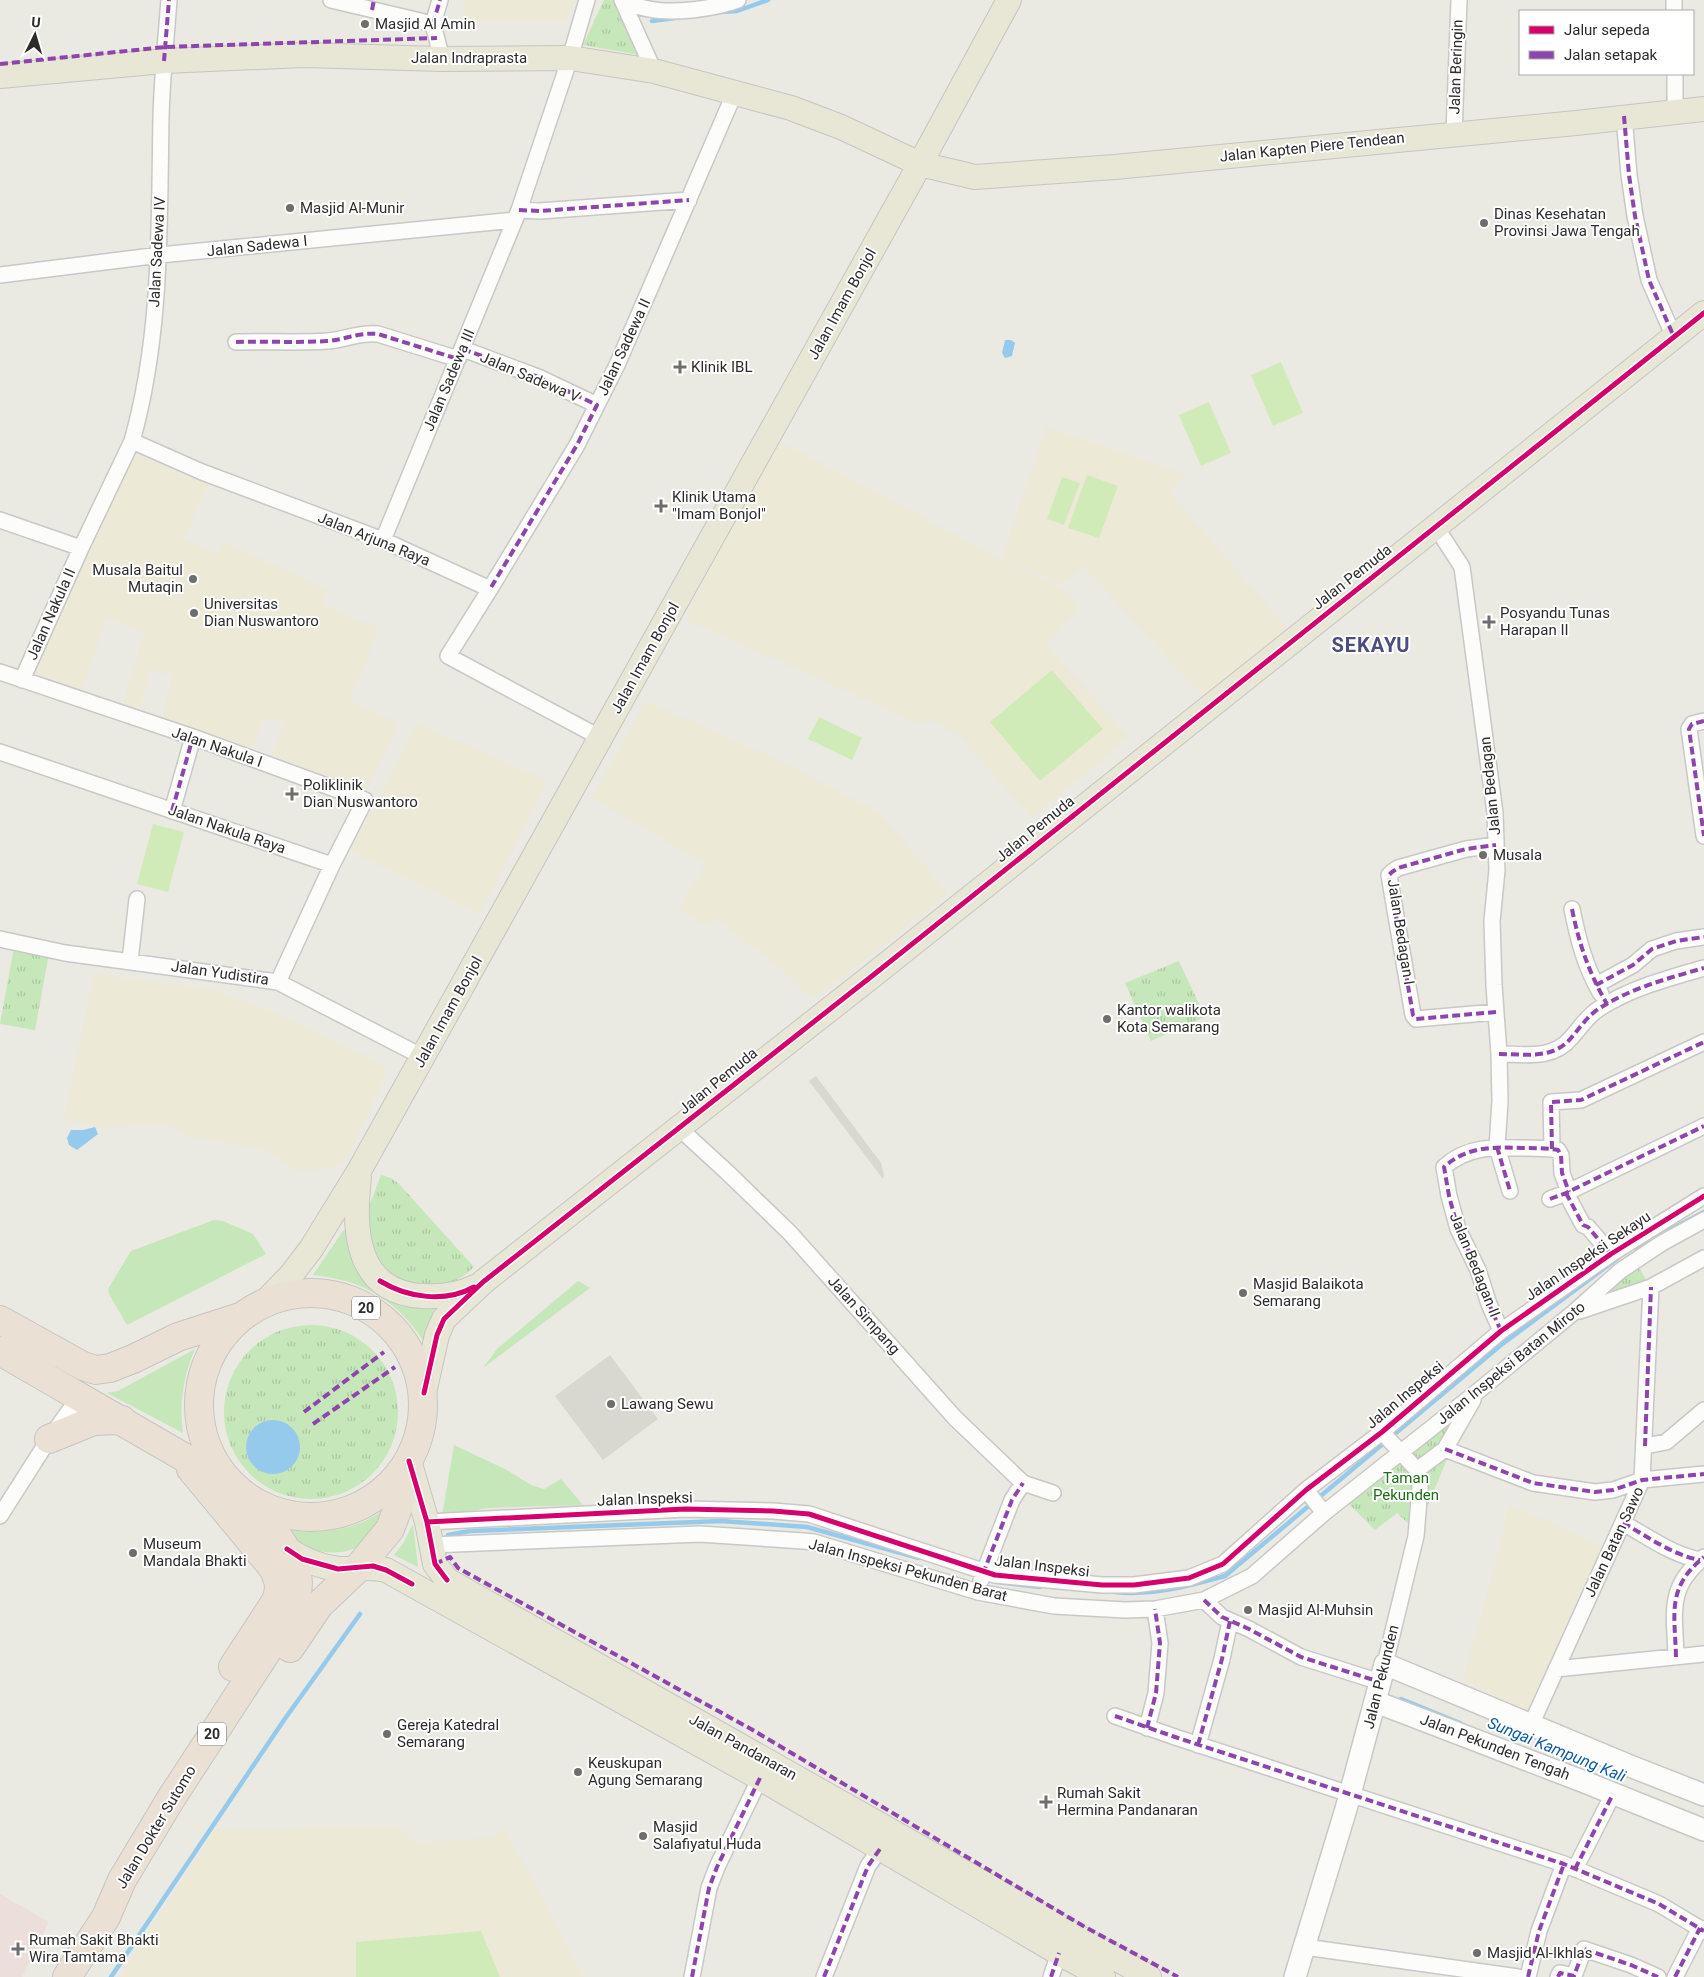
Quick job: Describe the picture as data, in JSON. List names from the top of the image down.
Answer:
{
  "streets": {
    "highway": ["20", "Jalan Dokter Sutomo"],
    "main road": [
      "Jalan Indraprasta",
      "Jalan Kapten Piere Tendean",
      "Jalan Imam Bonjol",
      "Jalan Pemuda",
      "Jalan Pekunden",
      "Jalan Pandanaran",
      "Jalan Pekunden Tengah"
    ],
    "street": [
      "Jalan Beringin",
      "Jalan Sadewa I",
      "Jalan Sadewa IV",
      "Jalan Sadewa II",
      "Jalan Sadewa V",
      "Jalan Sadewa III",
      "Jalan Arjuna Raya",
      "Jalan Nakula II",
      "Jalan Nakula I",
      "Jalan Bedagan",
      "Jalan Nakula Raya",
      "Jalan Bedagan I",
      "Jalan Yudistira",
      "Jalan Inspeksi Sekayu",
      "Jalan Bedagan II",
      "Jalan Simpang",
      "Jalan Inspeksi Batan Miroto",
      "Jalan Inspeksi",
      "Jalan Batan Sawo",
      "Jalan Inspeksi Pekunden Barat"
    ]
  },
  "crossings": [
    ["Jalan Indraprasta", "Jalan Kapten Piere Tendean"],
    ["Jalan Indraprasta", "Jalan Sadewa IV"],
    ["Jalan Indraprasta", "Jalan Imam Bonjol"],
    ["Jalan Indraprasta", "Jalan Sadewa II"],
    ["Jalan Indraprasta", "Jalan Sadewa III"],
    ["Jalan Beringin", "Jalan Kapten Piere Tendean"],
    ["Jalan Kapten Piere Tendean", "Jalan Imam Bonjol"],
    ["Jalan Sadewa I", "Jalan Sadewa IV"],
    ["Jalan Sadewa I", "Jalan Sadewa II"],
    ["Jalan Sadewa I", "Jalan Sadewa III"],
    ["Jalan Sadewa IV", "Jalan Arjuna Raya"],
    ["Jalan Imam Bonjol", "Jalan Yudistira"],
    ["Jalan Imam Bonjol", "20"],
    ["Jalan Sadewa II", "Jalan Sadewa V"],
    ["Jalan Sadewa II", "Jalan Arjuna Raya"],
    ["Jalan Sadewa V", "Jalan Sadewa III"],
    ["Jalan Sadewa III", "Jalan Arjuna Raya"],
    ["Jalan Pemuda", "Jalan Bedagan"],
    ["Jalan Pemuda", "20"],
    ["Jalan Pemuda", "Jalan Simpang"],
    ["Jalan Nakula II", "Jalan Nakula I"],
    ["Jalan Nakula I", "Jalan Nakula Raya"],
    ["Jalan Bedagan", "Jalan Bedagan I"],
    ["Jalan Bedagan", "Jalan Bedagan II"],
    ["Jalan Inspeksi Sekayu", "Jalan Bedagan II"],
    ["Jalan Inspeksi Sekayu", "Jalan Inspeksi"],
    ["20", "Jalan Pandanaran"],
    ["20", "Jalan Dokter Sutomo"],
    ["Jalan Inspeksi Batan Miroto", "Jalan Inspeksi"],
    ["Jalan Inspeksi Batan Miroto", "Jalan Inspeksi Pekunden Barat"],
    ["Jalan Inspeksi", "Jalan Inspeksi Pekunden Barat"],
    ["Jalan Inspeksi", "Jalan Pandanaran"],
    ["Jalan Inspeksi Pekunden Barat", "Jalan Pandanaran"],
    ["Jalan Pekunden", "Jalan Pekunden Tengah"],
    ["Jalan Pandanaran", "Jalan Dokter Sutomo"]
  ],
  "districts": ["SEKAYU"],
  "water": ["Sungai Kampung Kali"],
  "parks": ["Taman Pekunden"],
  "places": {
    "other": [
      "Masjid Al Amin",
      "Masjid Al-Munir",
      "Dinas Kesehatan Provinsi Jawa Tengah",
      "Musala Baitul Mutaqin",
      "Universitas Dian Nuswantoro",
      "Musala",
      "Kantor walikota Kota Semarang",
      "Masjid Balaikota Semarang",
      "Lawang Sewu",
      "Museum Mandala Bhakti",
      "Masjid Al-Muhsin",
      "Gereja Katedral Semarang",
      "Keuskupan Agung Semarang",
      "Masjid Salafiyatul Huda",
      "Masjid Al-Ikhlas"
    ],
    "health": [
      "Klinik IBL",
      "Klinik Utama \"Imam Bonjol\"",
      "Posyandu Tunas Harapan II",
      "Poliklinik Dian Nuswantoro",
      "Rumah Sakit Hermina Pandanaran",
      "Rumah Sakit Bhakti Wira Tamtama"
    ]
  },
  "legend": ["Jalur sepeda", "Jalan setapak"],
  "north": "top"
}
